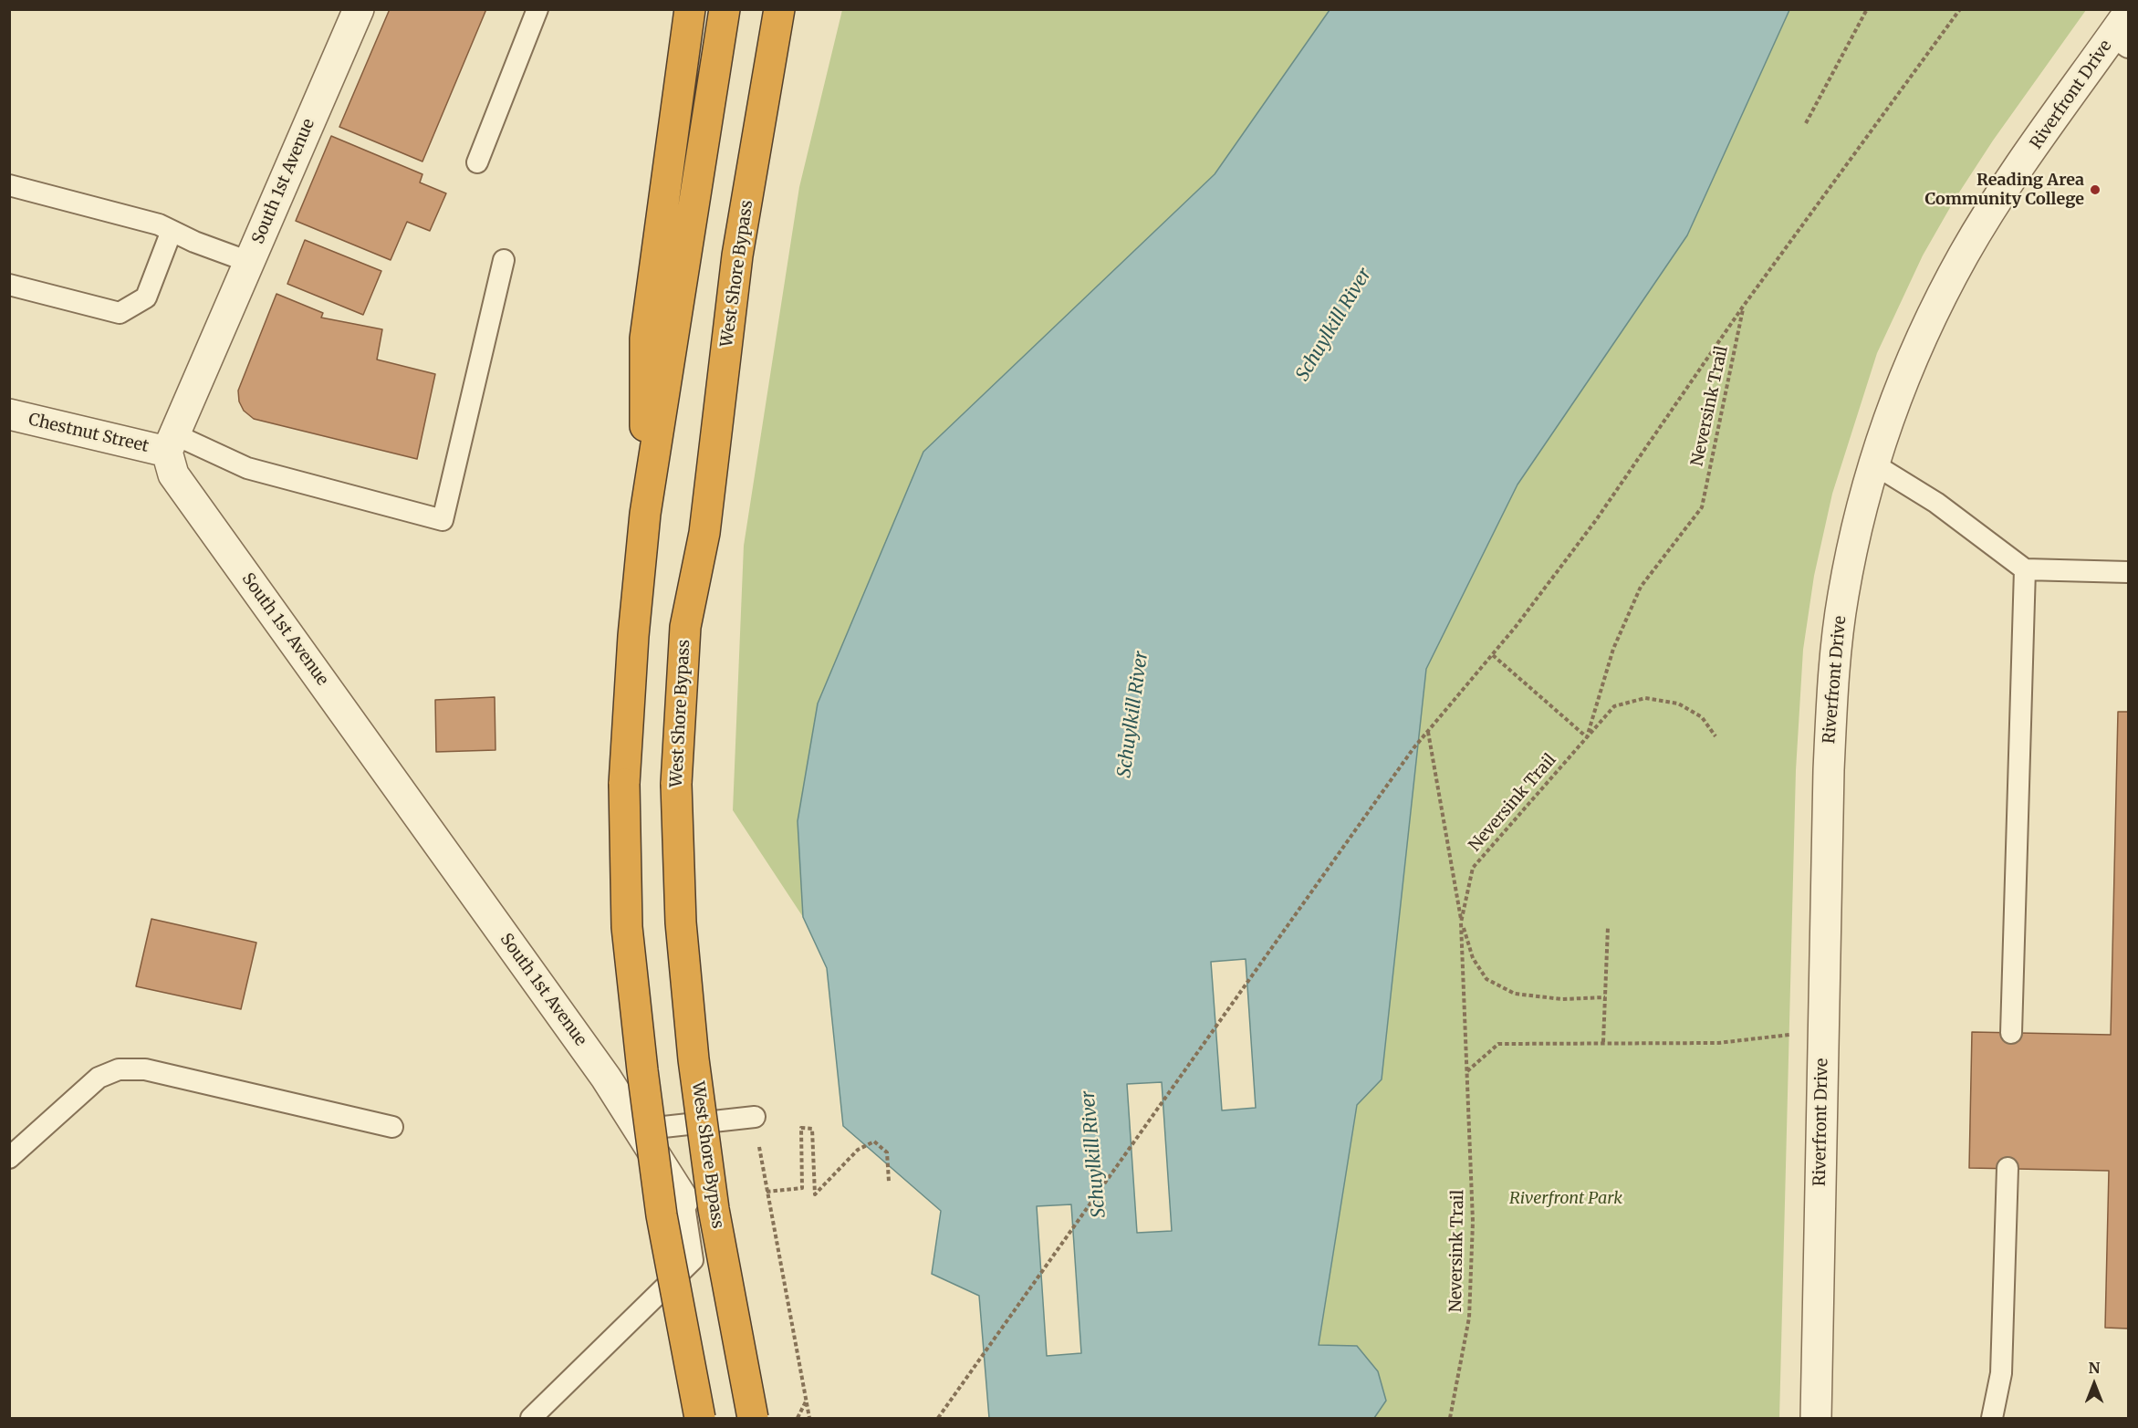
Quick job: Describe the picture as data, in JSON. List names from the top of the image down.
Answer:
{
  "streets": {
    "highway": ["West Shore Bypass"],
    "street": ["Riverfront Drive", "South 1st Avenue", "Chestnut Street"],
    "path": ["Neversink Trail"]
  },
  "crossings": [
    ["South 1st Avenue", "Chestnut Street"]
  ],
  "water": ["Schuylkill River"],
  "parks": ["Riverfront Park"],
  "places": ["Reading Area Community College"],
  "north": "top"
}
